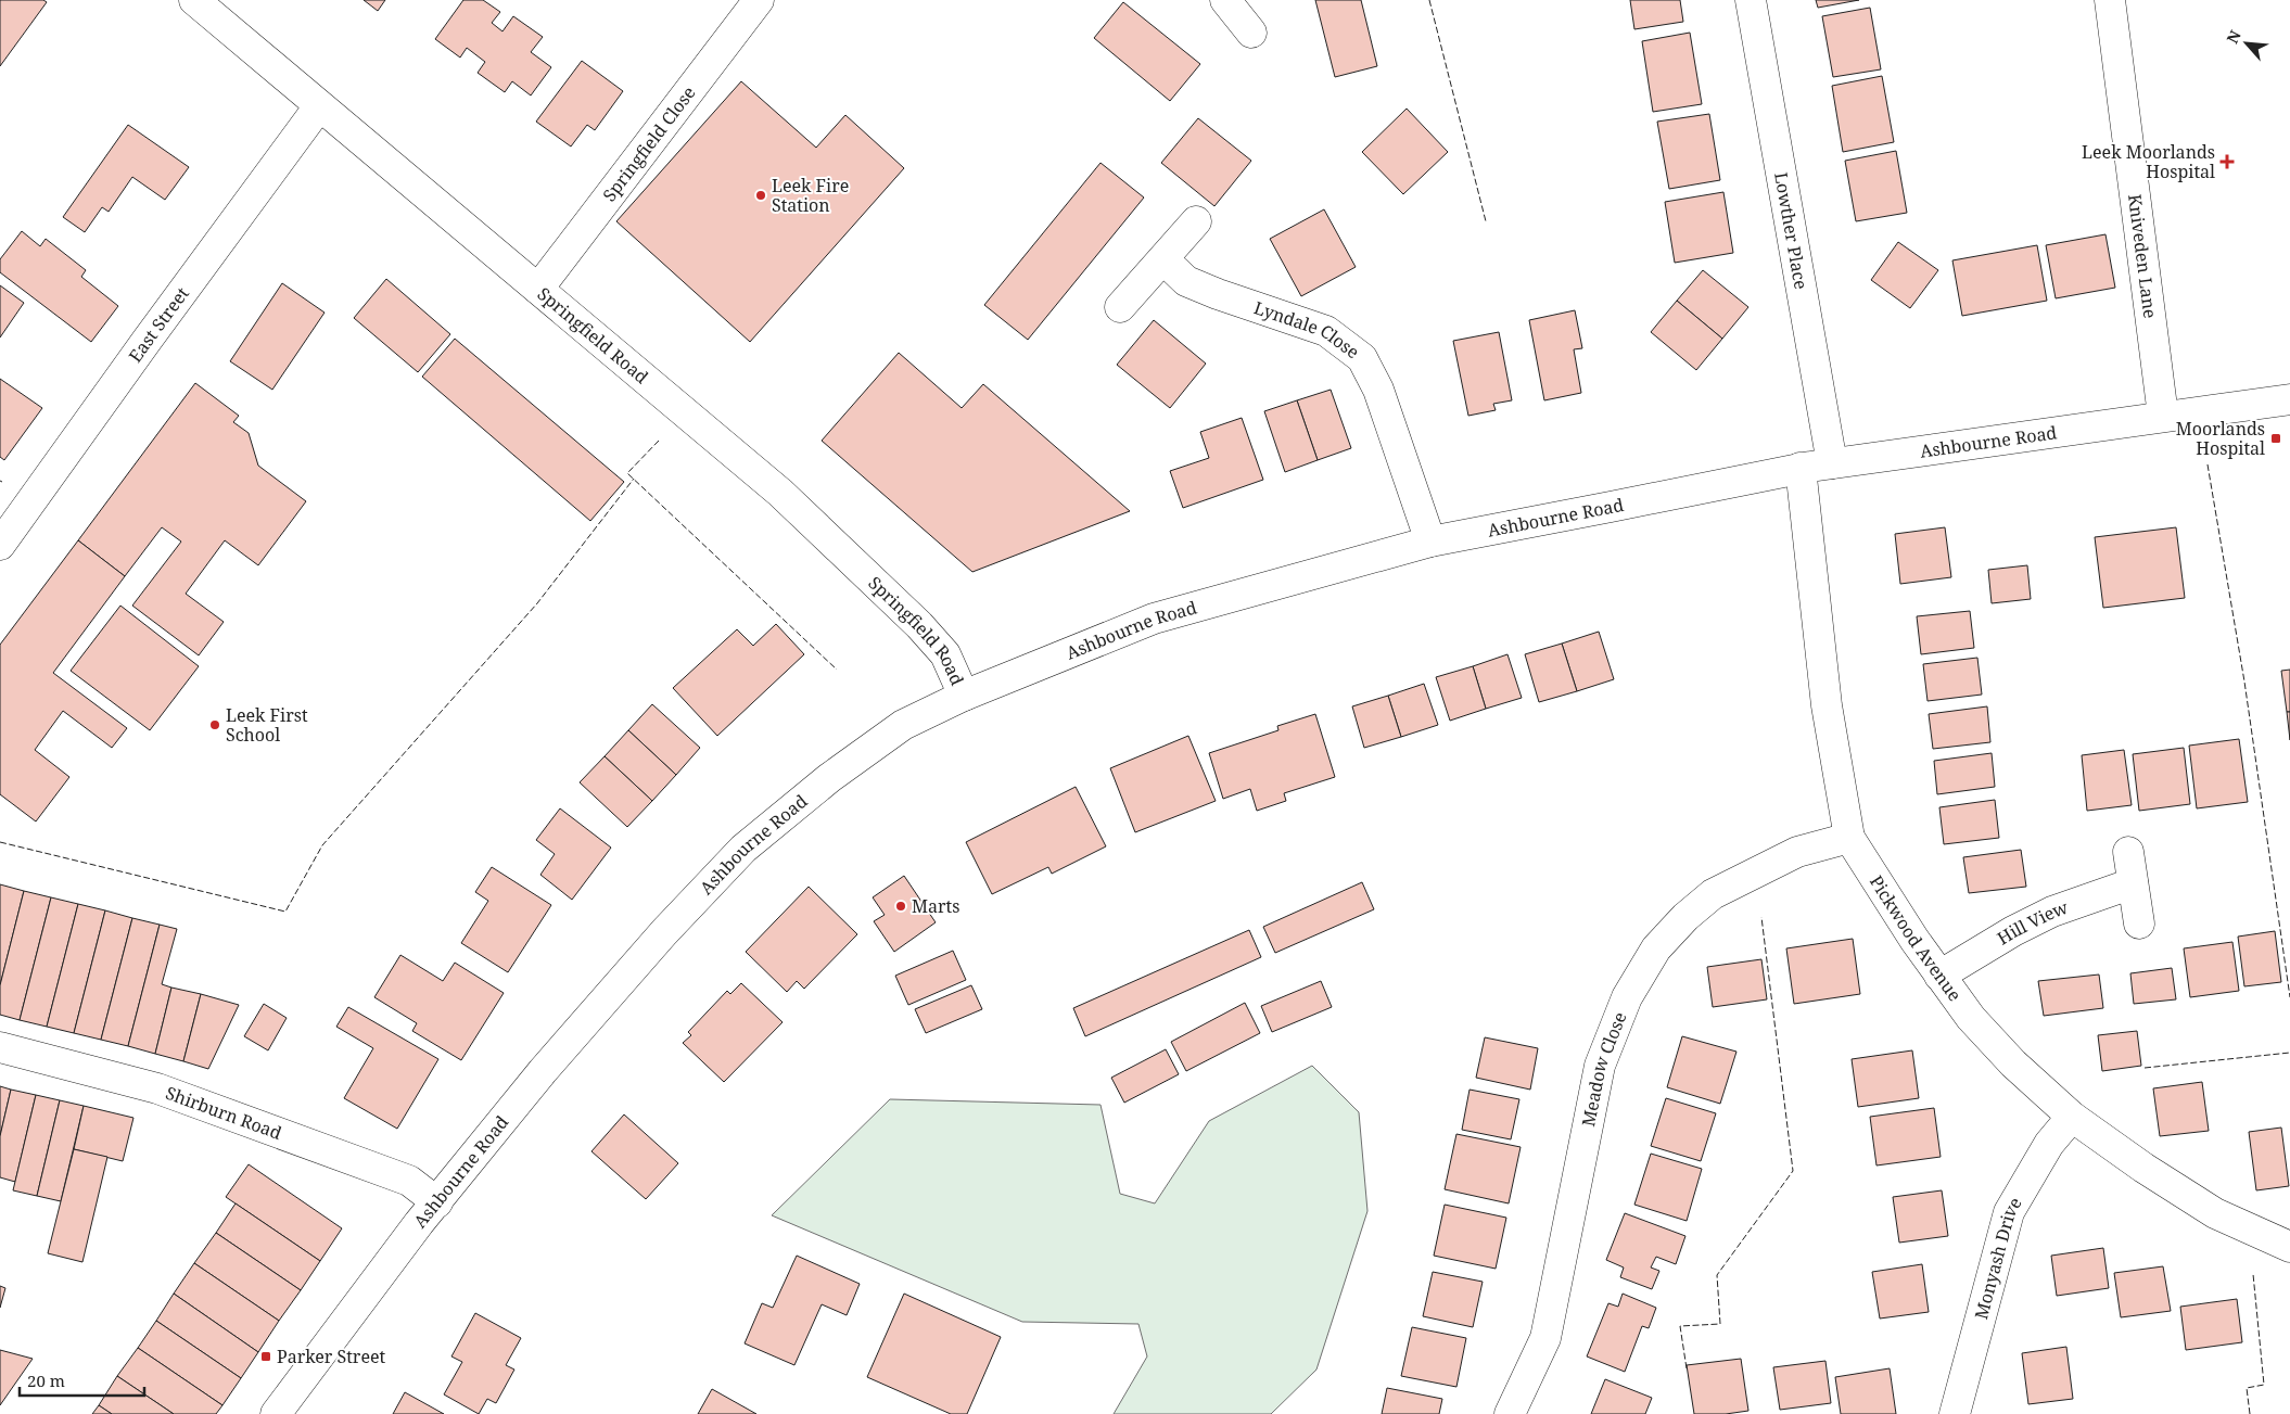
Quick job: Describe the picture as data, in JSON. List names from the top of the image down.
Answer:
{
  "streets": {
    "main road": [
      "Springfield Close",
      "Lowther Place",
      "Kniveden Lane",
      "East Street",
      "Lyndale Close",
      "Springfield Road",
      "Ashbourne Road",
      "Hill View",
      "Pickwood Avenue",
      "Meadow Close",
      "Shirburn Road",
      "Monyash Drive"
    ]
  },
  "crossings": [
    ["Springfield Close", "Springfield Road"],
    ["Lowther Place", "Ashbourne Road"],
    ["Kniveden Lane", "Ashbourne Road"],
    ["East Street", "Springfield Road"],
    ["Lyndale Close", "Ashbourne Road"],
    ["Springfield Road", "Ashbourne Road"],
    ["Ashbourne Road", "Pickwood Avenue"],
    ["Ashbourne Road", "Shirburn Road"],
    ["Hill View", "Pickwood Avenue"],
    ["Pickwood Avenue", "Meadow Close"],
    ["Pickwood Avenue", "Monyash Drive"]
  ],
  "places": {
    "health": ["Leek Moorlands Hospital"],
    "other": ["Leek Fire Station", "Leek First School", "Marts"],
    "transit": ["Moorlands Hospital", "Parker Street"]
  },
  "scale_bar": "20 m",
  "north": "top left"
}
